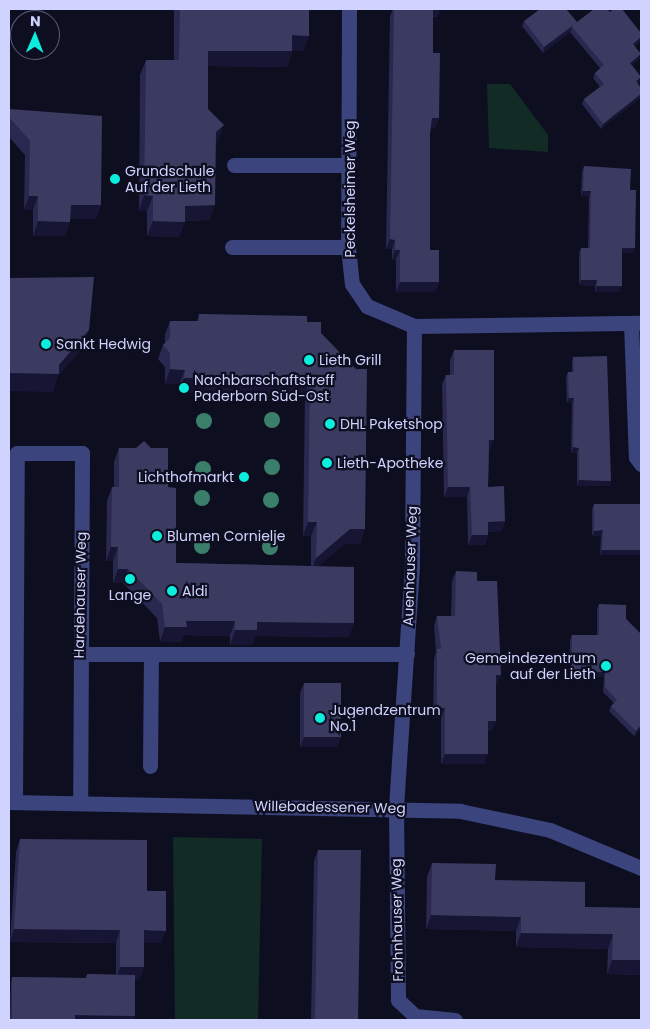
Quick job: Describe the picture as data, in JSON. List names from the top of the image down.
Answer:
{
  "streets": {
    "street": [
      "Peckelsheimer Weg",
      "Auenhauser Weg",
      "Hardehauser Weg",
      "Willebadessener Weg",
      "Frohnhauser Weg"
    ]
  },
  "crossings": [
    ["Peckelsheimer Weg", "Auenhauser Weg"],
    ["Auenhauser Weg", "Willebadessener Weg"],
    ["Auenhauser Weg", "Frohnhauser Weg"],
    ["Hardehauser Weg", "Willebadessener Weg"],
    ["Willebadessener Weg", "Frohnhauser Weg"]
  ],
  "places": [
    "Grundschule Auf der Lieth",
    "Sankt Hedwig",
    "Lieth Grill",
    "Nachbarschaftstreff Paderborn Süd-Ost",
    "DHL Paketshop",
    "Lieth-Apotheke",
    "Lichthofmarkt",
    "Blumen Cornielje",
    "Lange",
    "Aldi",
    "Gemeindezentrum auf der Lieth",
    "Jugendzentrum No.1"
  ],
  "north": "top"
}
